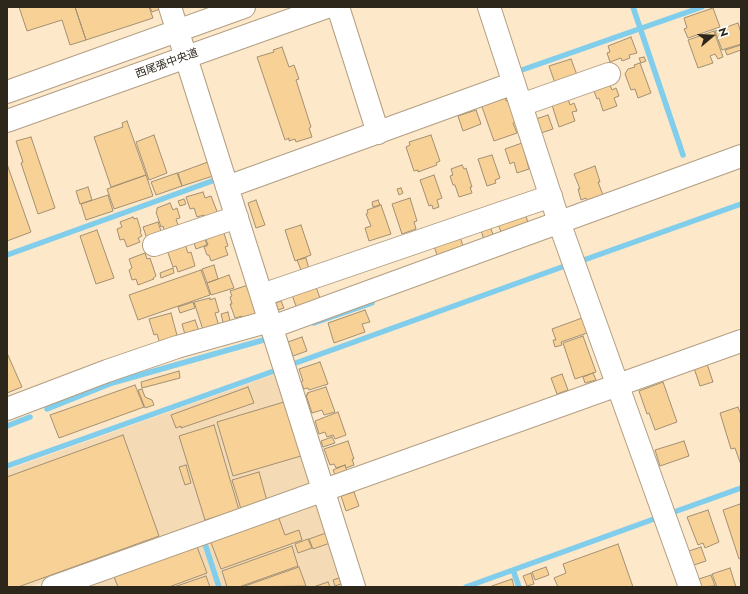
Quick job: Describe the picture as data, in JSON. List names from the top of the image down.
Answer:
{
  "streets": {
    "street": ["西尾張中央道"]
  },
  "north": "right"
}
